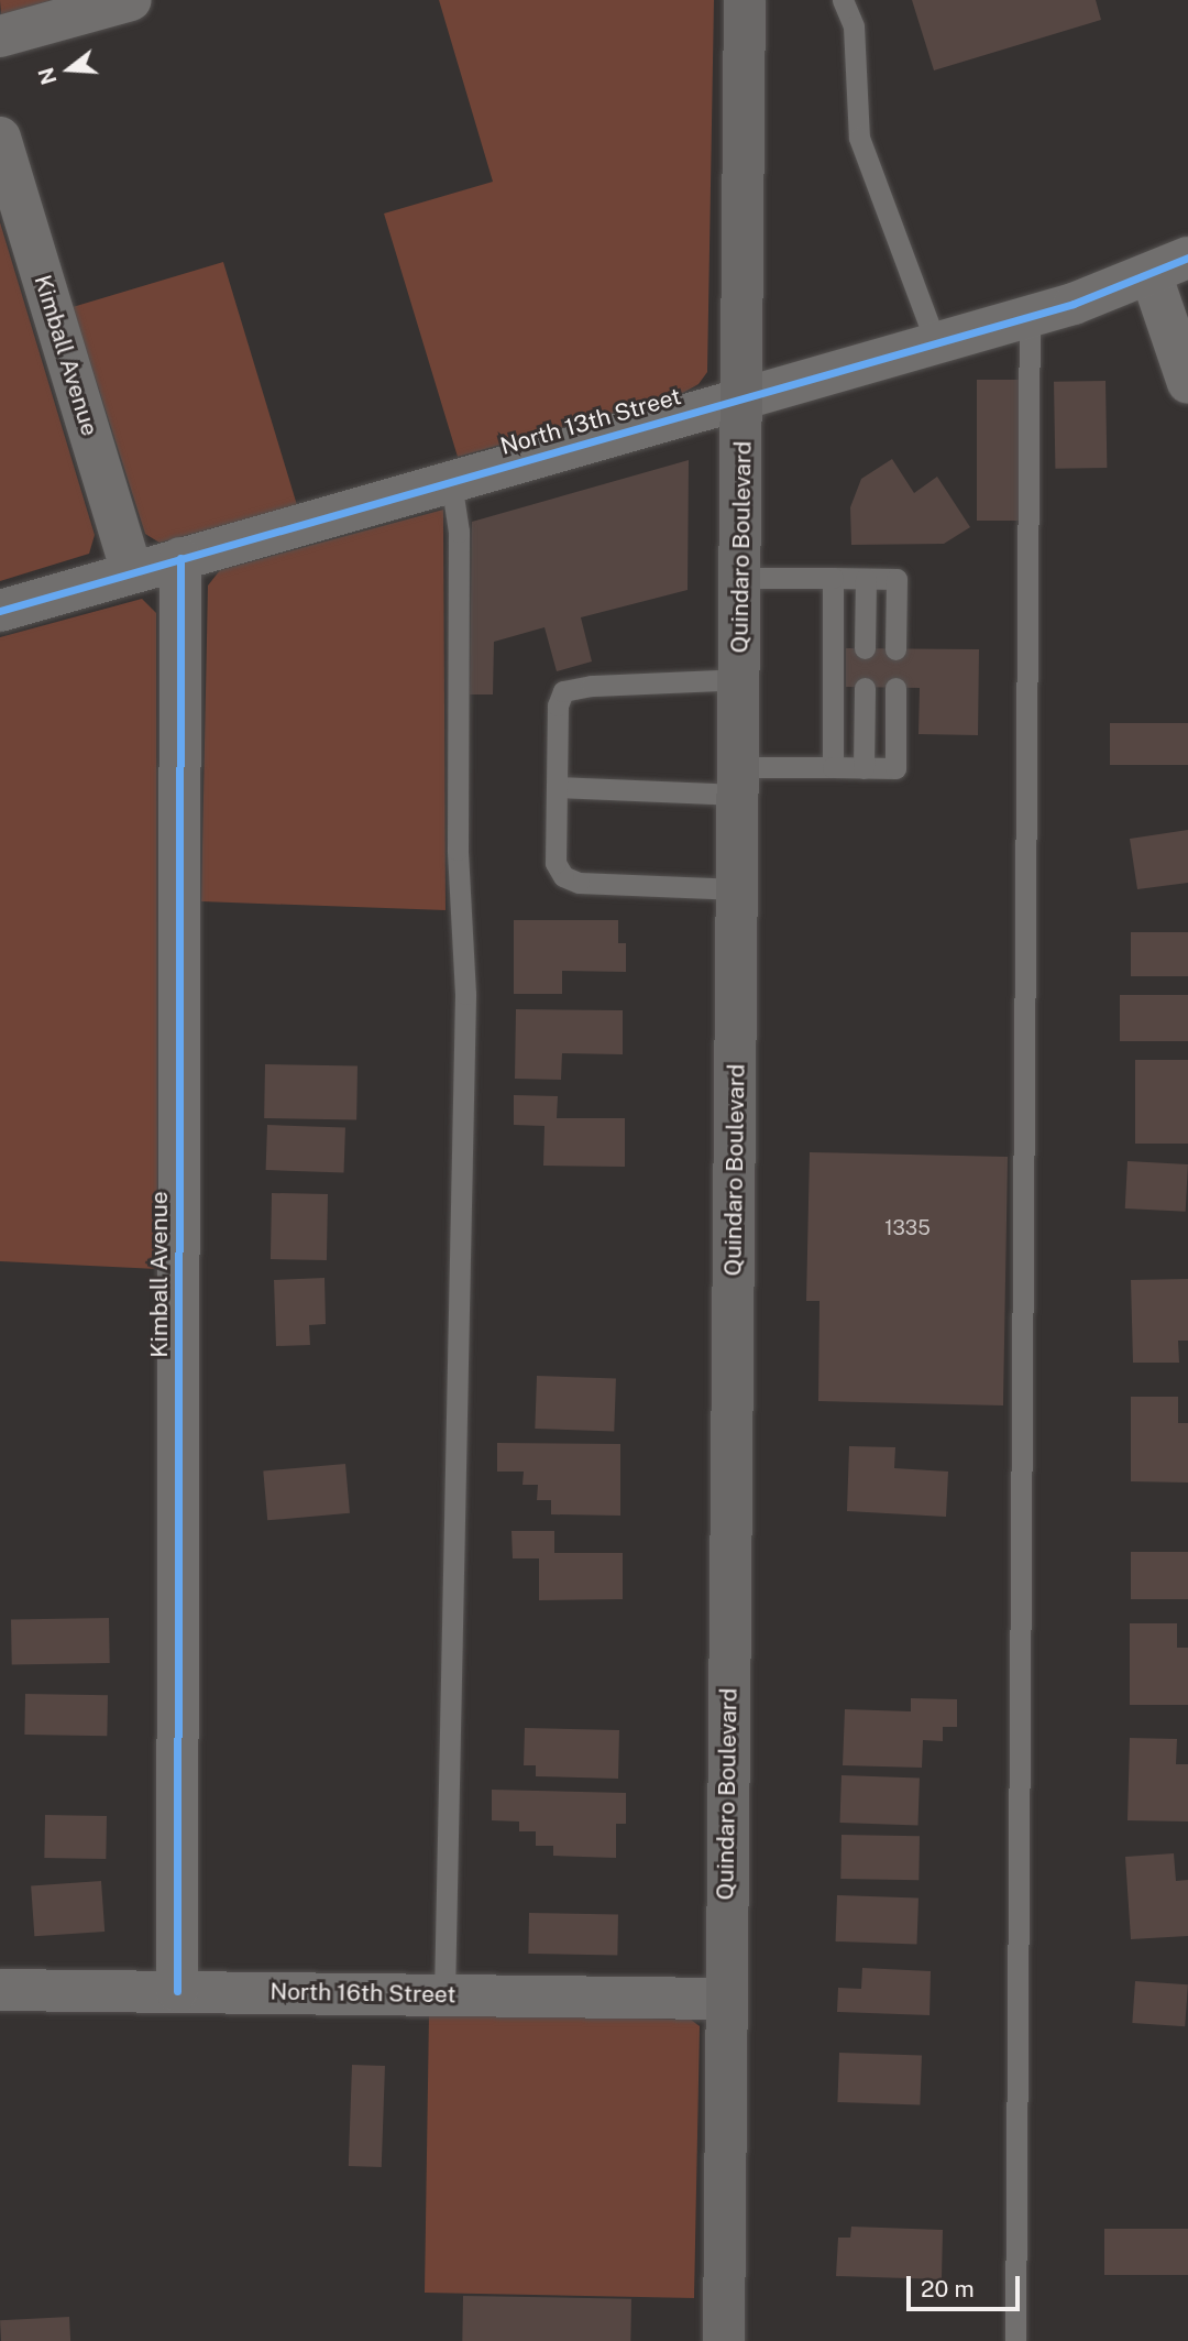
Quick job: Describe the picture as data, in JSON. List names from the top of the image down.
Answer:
{
  "streets": {
    "main road": ["Quindaro Boulevard"],
    "street": ["Kimball Avenue", "North 13th Street", "North 16th Street"]
  },
  "crossings": [
    ["Kimball Avenue", "North 13th Street"],
    ["Kimball Avenue", "North 16th Street"],
    ["North 13th Street", "Quindaro Boulevard"],
    ["Quindaro Boulevard", "North 16th Street"]
  ],
  "house_numbers": ["1335"],
  "scale_bar": "20 m",
  "north": "left"
}
